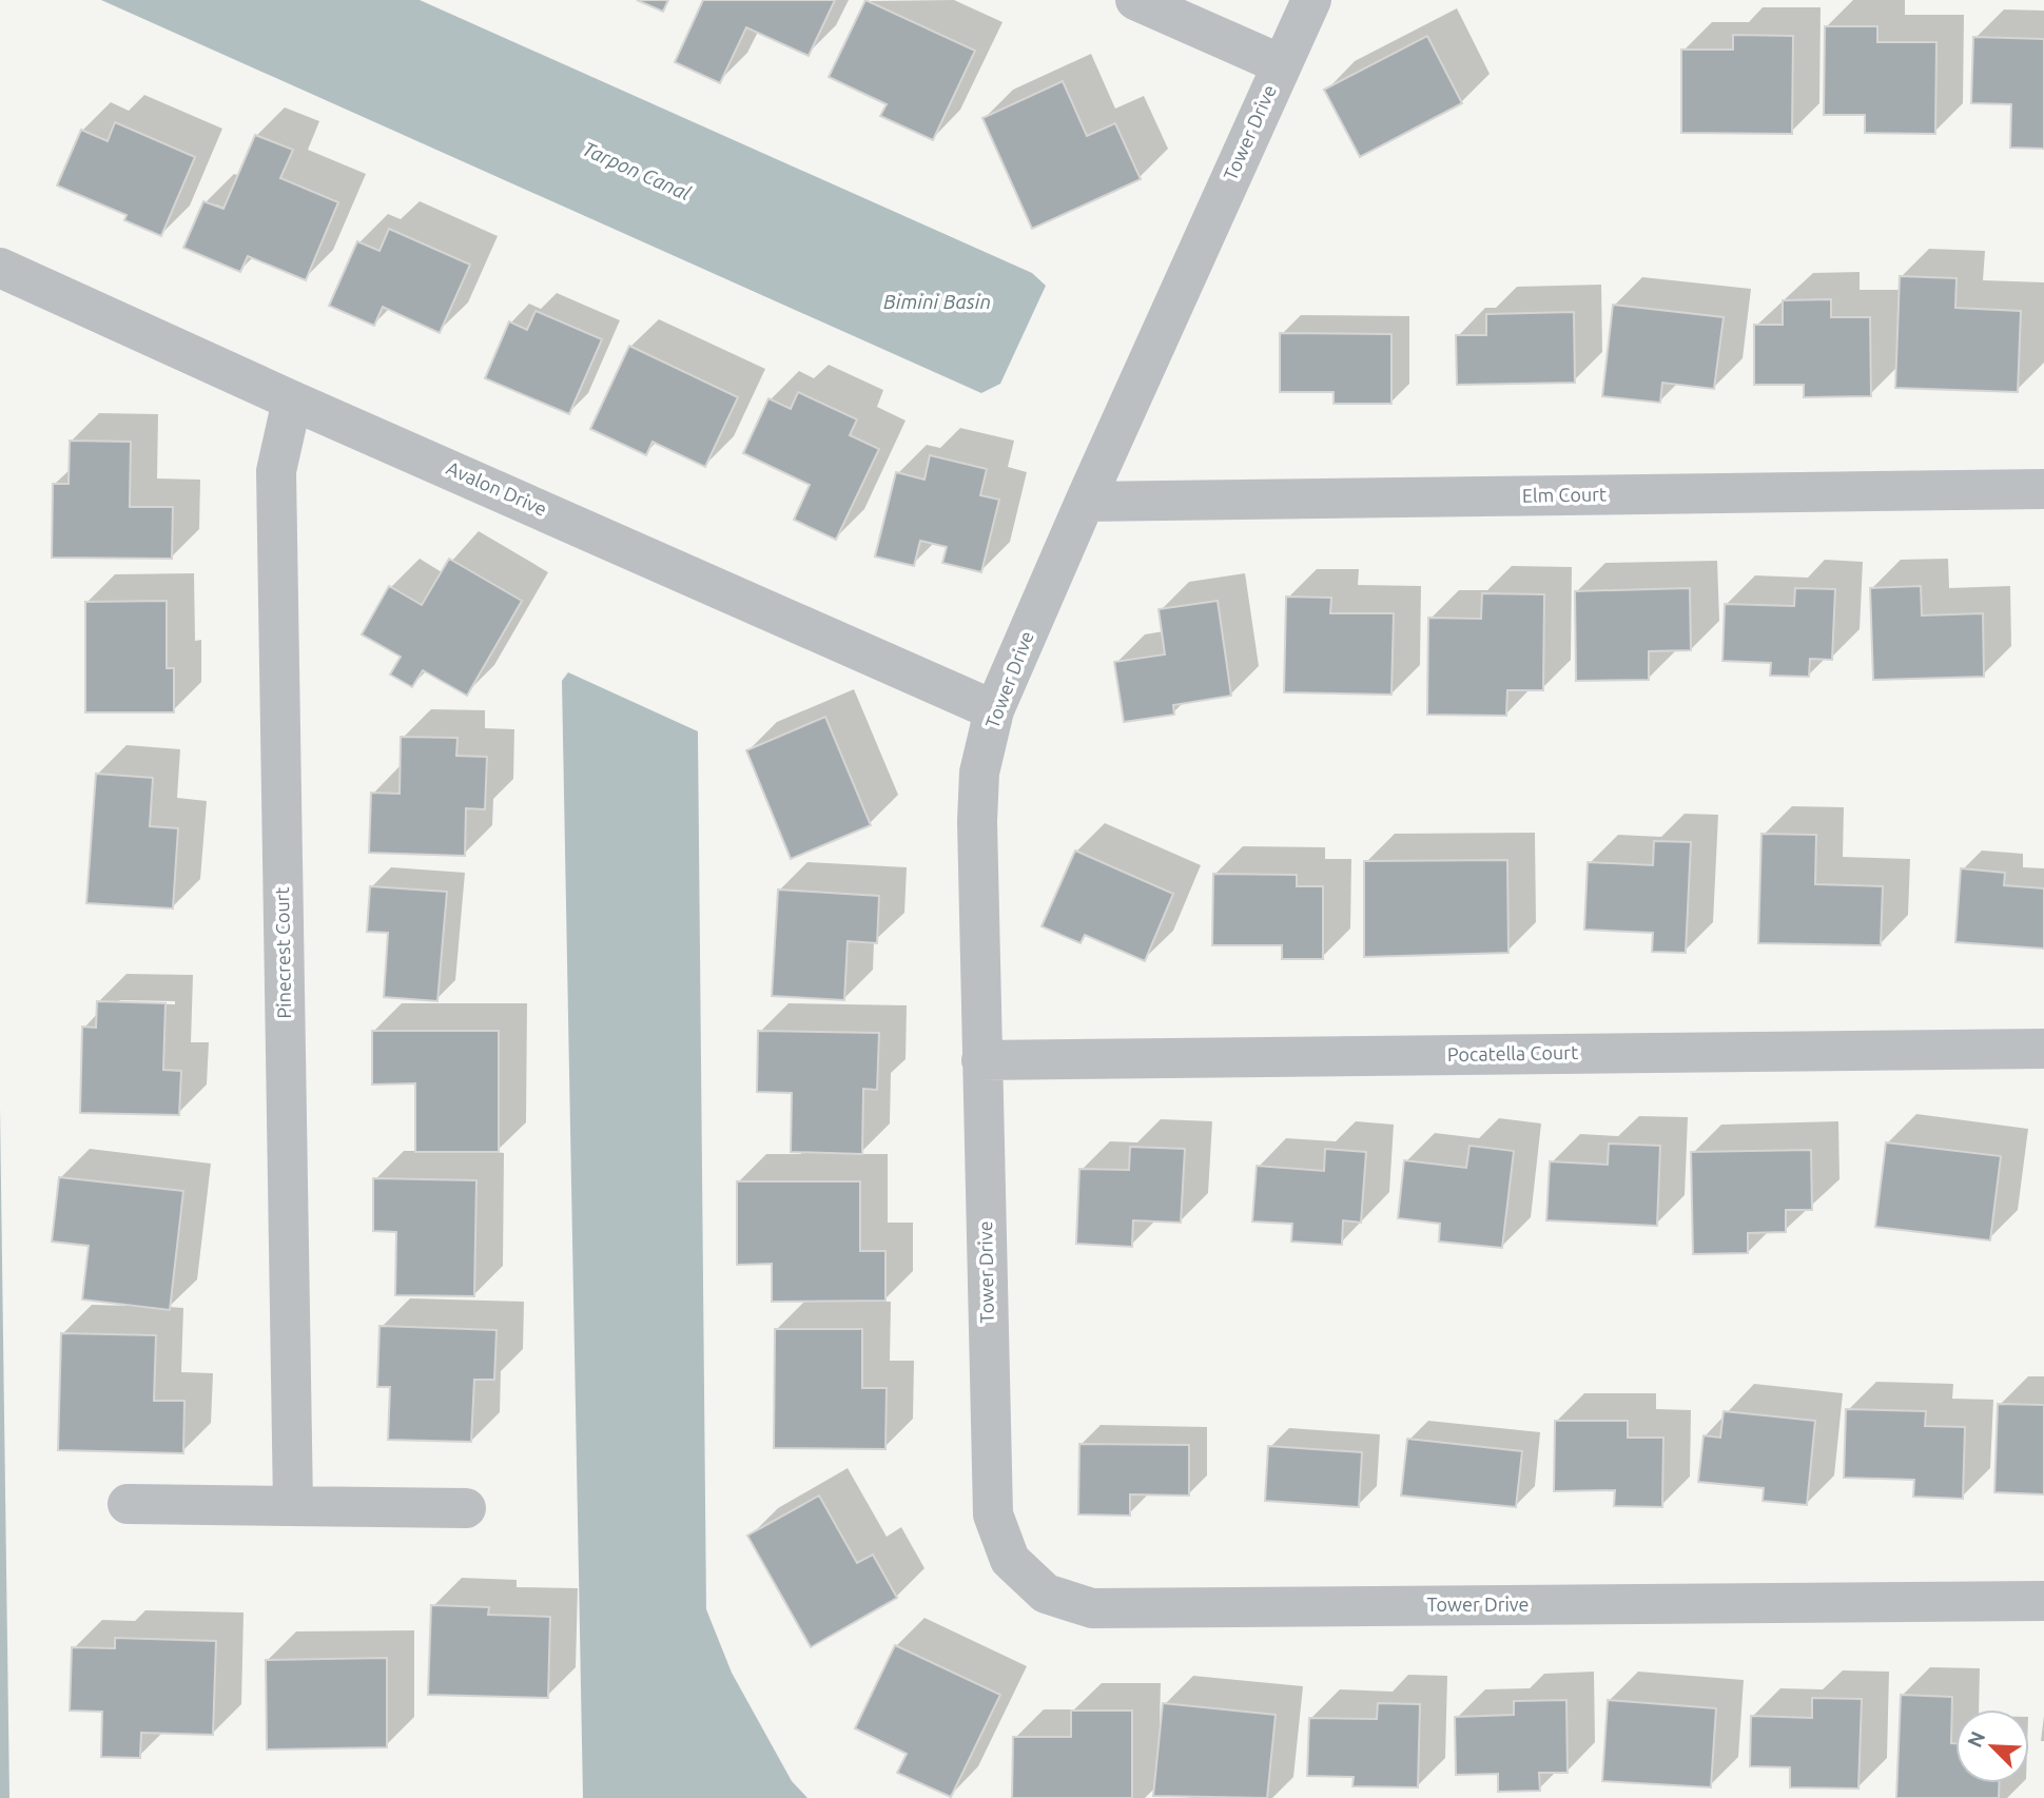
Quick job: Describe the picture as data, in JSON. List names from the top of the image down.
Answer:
{
  "streets": {
    "street": [
      "Tower Drive",
      "Avalon Drive",
      "Elm Court",
      "Pinecrest Court",
      "Pocatella Court"
    ]
  },
  "crossings": [
    ["Tower Drive", "Avalon Drive"],
    ["Tower Drive", "Elm Court"],
    ["Tower Drive", "Pocatella Court"],
    ["Avalon Drive", "Pinecrest Court"]
  ],
  "water": ["Tarpon Canal", "Bimini Basin"],
  "north": "top left"
}
